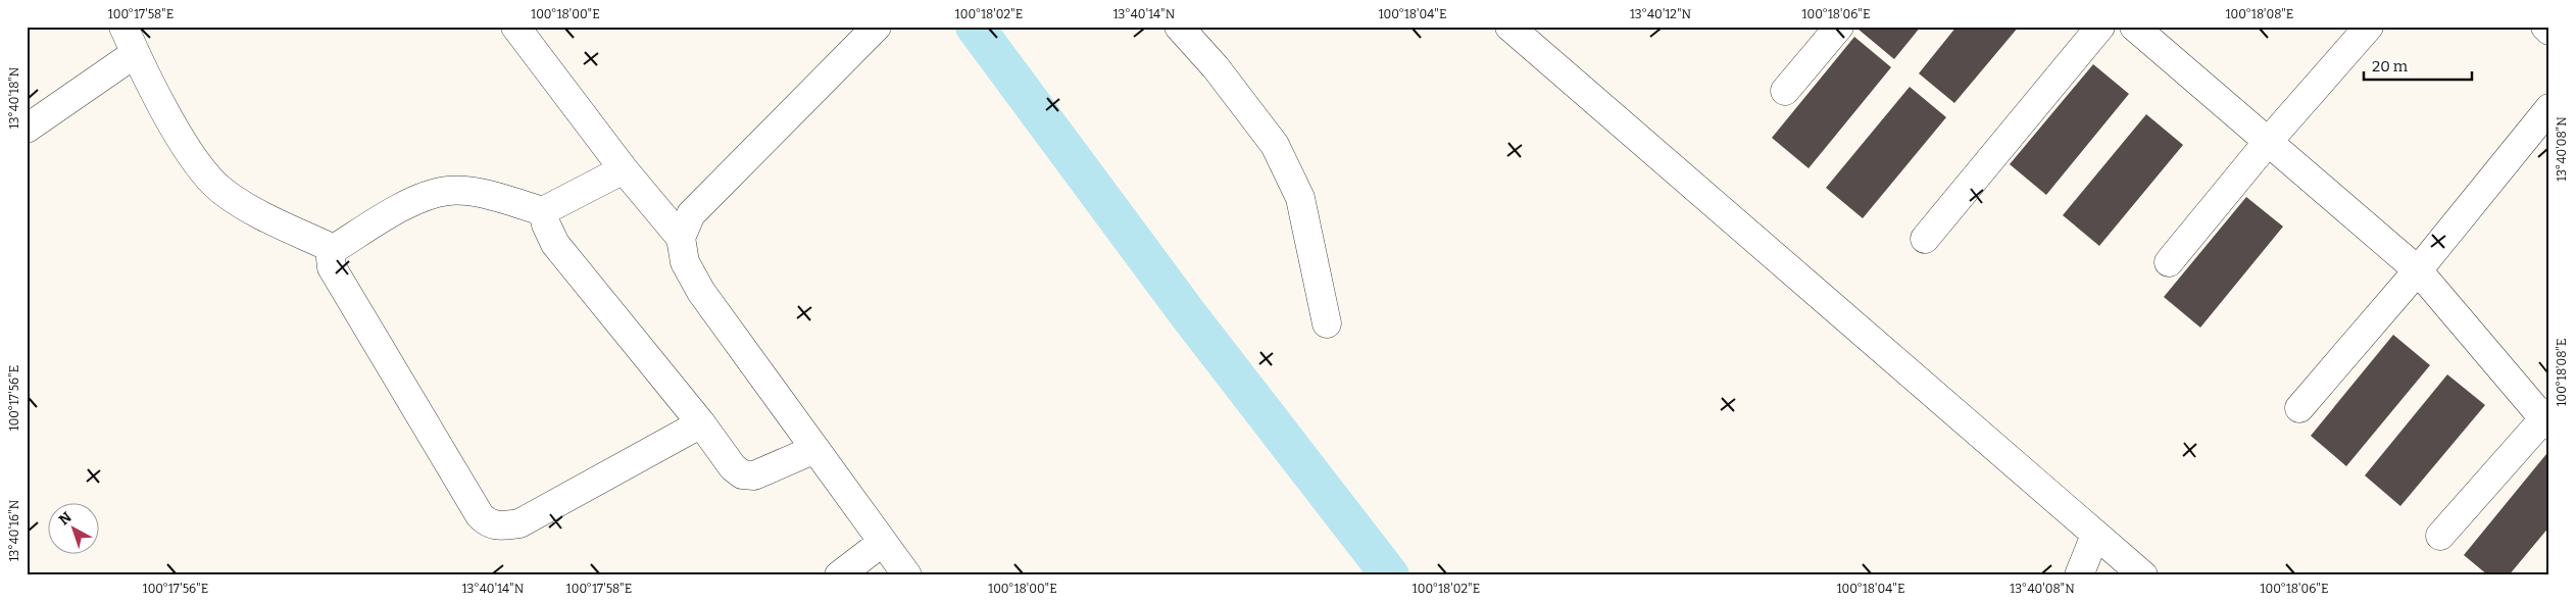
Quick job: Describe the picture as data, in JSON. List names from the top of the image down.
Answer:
{
  "scale_bar": "20 m",
  "north": "top left",
  "coordinates": [
    "100°17'58\"E",
    "100°18'00\"E",
    "100°18'02\"E",
    "13°40'14\"N",
    "100°18'04\"E",
    "13°40'12\"N",
    "100°18'06\"E",
    "100°18'08\"E",
    "13°40'18\"N",
    "13°40'08\"N",
    "100°17'56\"E",
    "13°40'16\"N"
  ]
}
